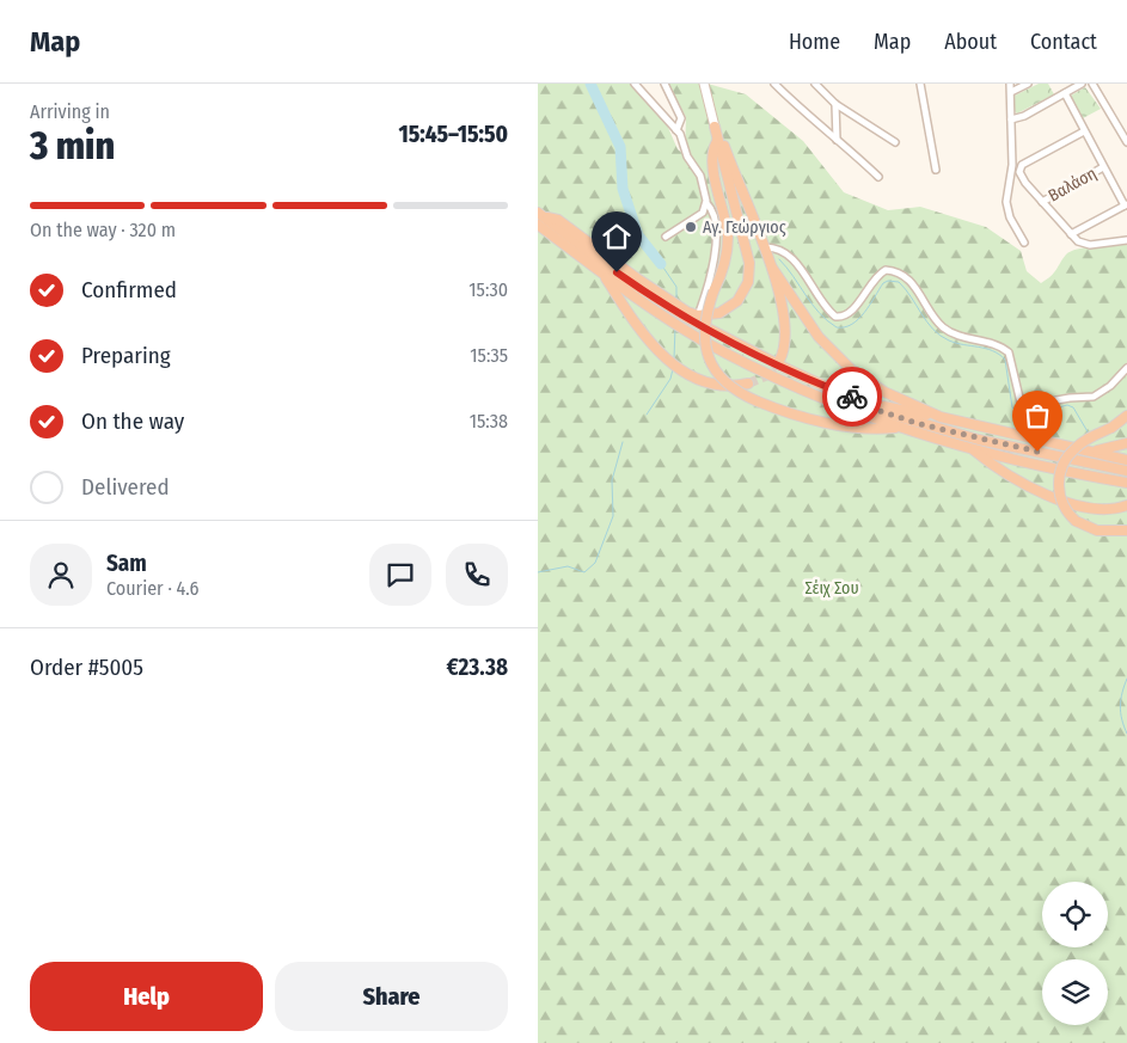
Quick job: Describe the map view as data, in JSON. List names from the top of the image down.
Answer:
{
  "streets": {
    "street": ["Βαλάση"]
  },
  "parks": ["Σέιχ Σου"],
  "places": ["Αγ. Γεώργιος"],
  "page": {
    "header": "Map",
    "nav": [
      "Home",
      "Map",
      "About",
      "Contact"
    ],
    "heading": ["3 min", "Arriving in", "15:45–15:50"],
    "panel": [
      "Sam",
      "Courier · 4.6",
      "Order #5005",
      "€23.38"
    ],
    "bar": "On the way · 320 m",
    "list": [
      ["Confirmed", "15:30"],
      ["Preparing", "15:35"],
      ["On the way", "15:38"],
      "Delivered"
    ],
    "buttons": ["Help", "Share"]
  }
}
